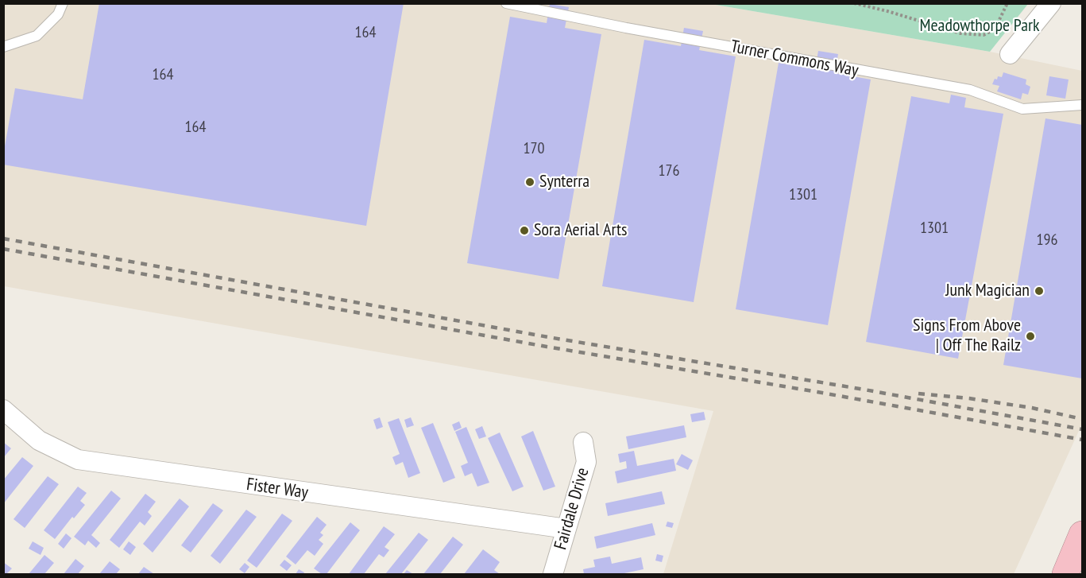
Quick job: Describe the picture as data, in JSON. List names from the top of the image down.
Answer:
{
  "streets": {
    "street": ["Fister Way", "Fairdale Drive"],
    "lane": ["Turner Commons Way"]
  },
  "crossings": [
    ["Fister Way", "Fairdale Drive"]
  ],
  "parks": ["Meadowthorpe Park"],
  "places": [
    "Synterra",
    "Sora Aerial Arts",
    "Junk Magician",
    "Signs From Above | Off The Railz"
  ],
  "house_numbers": [
    "164",
    "164",
    "164",
    "170",
    "176",
    "1301",
    "1301",
    "196"
  ]
}
